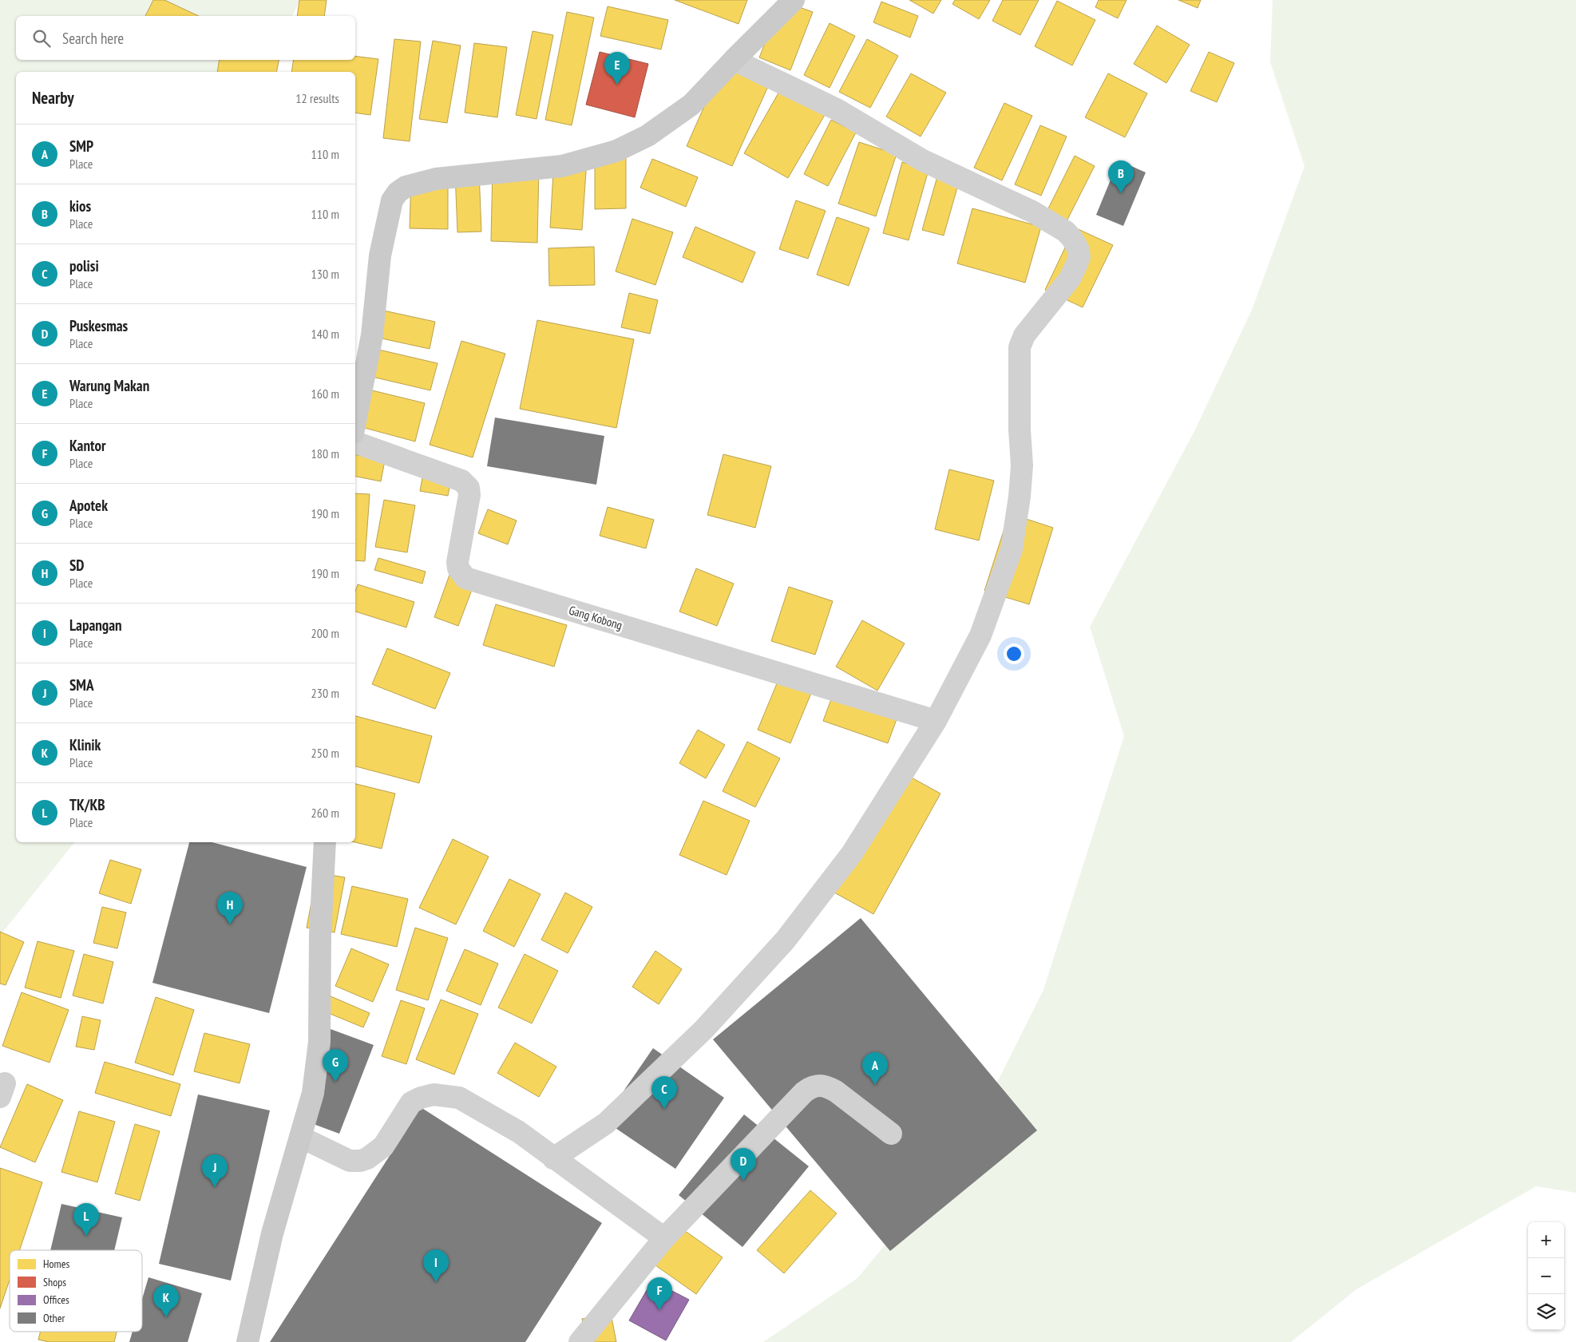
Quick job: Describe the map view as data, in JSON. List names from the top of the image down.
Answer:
{
  "streets": {
    "street": ["Gang Kobong"]
  },
  "legend": [
    "Homes",
    "Shops",
    "Offices",
    "Other"
  ],
  "page": {
    "search": "Search here",
    "pins": [
      "E",
      "B",
      "H",
      "G",
      "A",
      "C",
      "D",
      "J",
      "L",
      "I",
      "F",
      "K"
    ],
    "heading": ["Nearby", "12 results"],
    "list": [
      {
        "mark": "A",
        "name": "SMP",
        "note": "Place",
        "value": "110 m"
      },
      {
        "mark": "B",
        "name": "kios",
        "note": "Place",
        "value": "110 m"
      },
      {
        "mark": "C",
        "name": "polisi",
        "note": "Place",
        "value": "130 m"
      },
      {
        "mark": "D",
        "name": "Puskesmas",
        "note": "Place",
        "value": "140 m"
      },
      {
        "mark": "E",
        "name": "Warung Makan",
        "note": "Place",
        "value": "160 m"
      },
      {
        "mark": "F",
        "name": "Kantor",
        "note": "Place",
        "value": "180 m"
      },
      {
        "mark": "G",
        "name": "Apotek",
        "note": "Place",
        "value": "190 m"
      },
      {
        "mark": "H",
        "name": "SD",
        "note": "Place",
        "value": "190 m"
      },
      {
        "mark": "I",
        "name": "Lapangan",
        "note": "Place",
        "value": "200 m"
      },
      {
        "mark": "J",
        "name": "SMA",
        "note": "Place",
        "value": "230 m"
      },
      {
        "mark": "K",
        "name": "Klinik",
        "note": "Place",
        "value": "250 m"
      },
      {
        "mark": "L",
        "name": "TK/KB",
        "note": "Place",
        "value": "260 m"
      }
    ],
    "map_buttons": ["+", "−"]
  }
}
